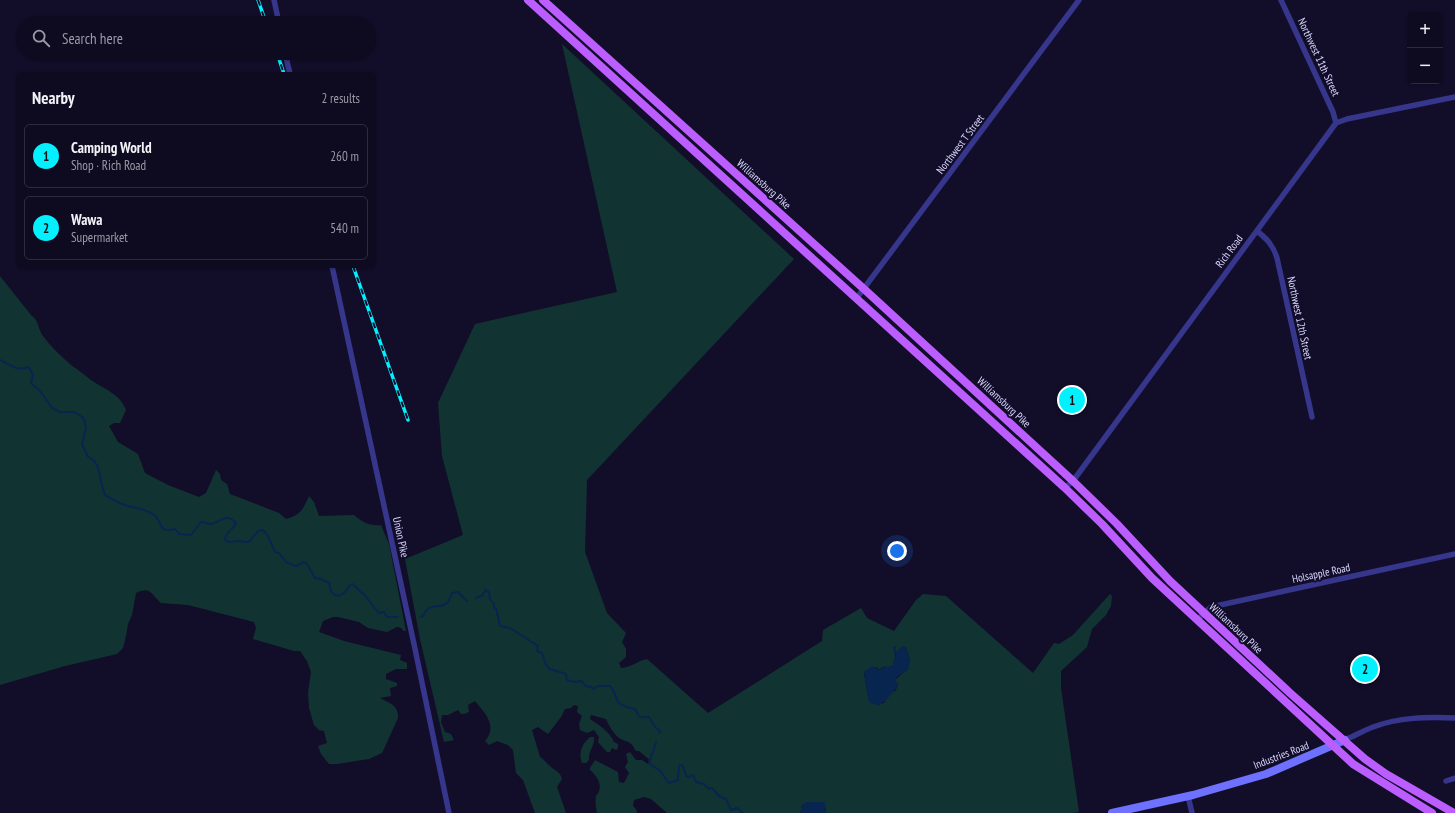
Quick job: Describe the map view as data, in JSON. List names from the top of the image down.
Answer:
{
  "streets": {
    "main road": ["Williamsburg Pike"],
    "street": [
      "Northwest 11th Street",
      "Northwest T Street",
      "Rich Road",
      "Northwest 12th Street",
      "Union Pike",
      "Holsapple Road",
      "Industries Road"
    ]
  },
  "crossings": [
    ["Northwest 11th Street", "Rich Road"],
    ["Northwest T Street", "Williamsburg Pike"],
    ["Williamsburg Pike", "Rich Road"],
    ["Williamsburg Pike", "Holsapple Road"],
    ["Williamsburg Pike", "Industries Road"],
    ["Rich Road", "Northwest 12th Street"]
  ],
  "page": {
    "map_buttons": ["+", "−"],
    "search": "Search here",
    "heading": ["Nearby", "2 results"],
    "list": [
      {
        "mark": "1",
        "name": "Camping World",
        "note": "Shop · Rich Road",
        "value": "260 m"
      },
      {
        "mark": "2",
        "name": "Wawa",
        "note": "Supermarket",
        "value": "540 m"
      }
    ],
    "pins": ["1", "2"]
  }
}
